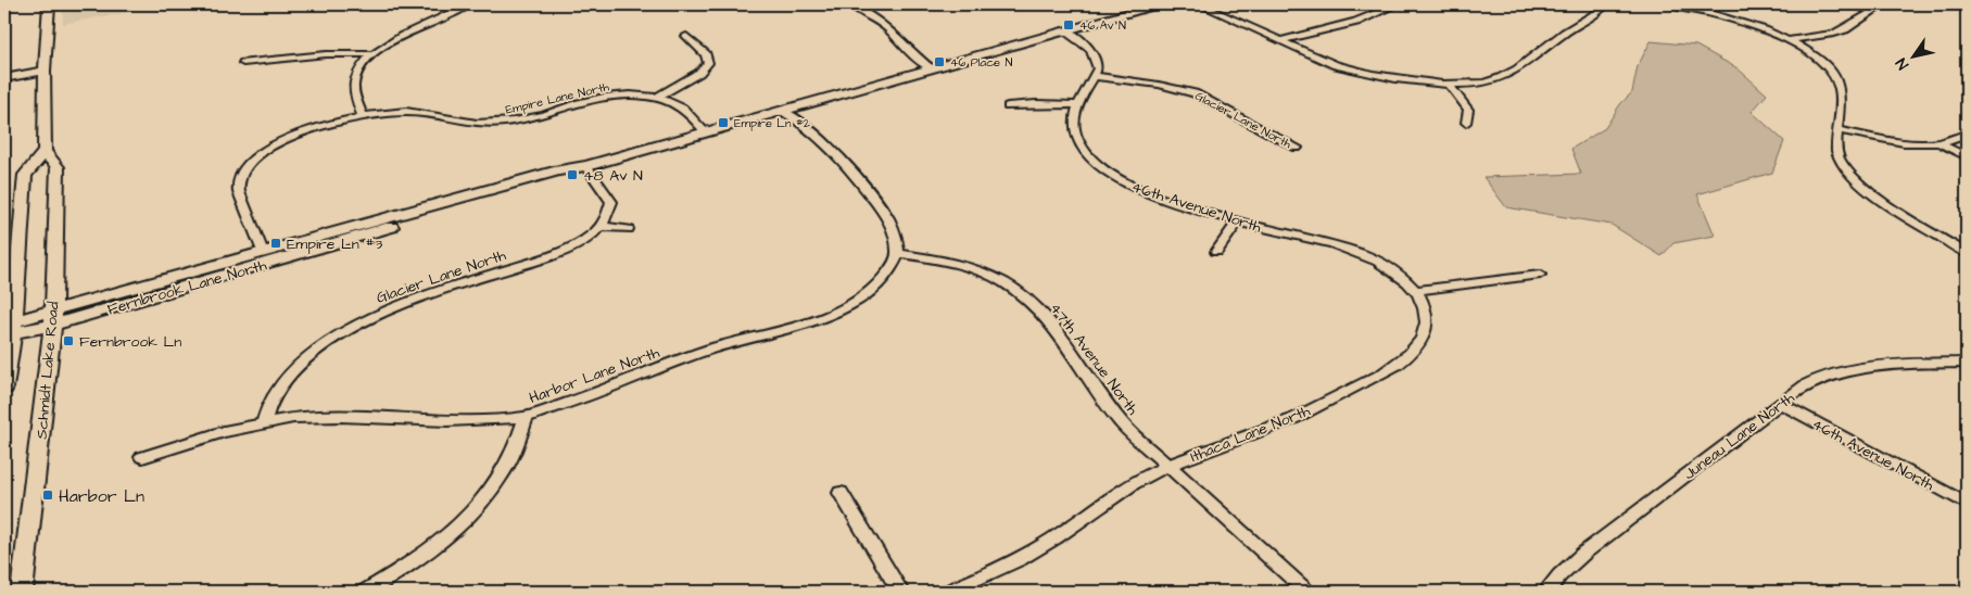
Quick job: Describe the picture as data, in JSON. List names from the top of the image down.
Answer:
{
  "streets": {
    "street": [
      "Empire Lane North",
      "Glacier Lane North",
      "46th Avenue North",
      "Fernbrook Lane North",
      "47th Avenue North",
      "Schmidt Lake Road",
      "Harbor Lane North",
      "Ithaca Lane North",
      "Juneau Lane North"
    ]
  },
  "crossings": [
    ["Empire Lane North", "Fernbrook Lane North"],
    ["Glacier Lane North", "46th Avenue North"],
    ["Glacier Lane North", "Harbor Lane North"],
    ["46th Avenue North", "Fernbrook Lane North"],
    ["46th Avenue North", "Ithaca Lane North"],
    ["46th Avenue North", "Juneau Lane North"],
    ["Fernbrook Lane North", "Schmidt Lake Road"],
    ["47th Avenue North", "Harbor Lane North"],
    ["47th Avenue North", "Ithaca Lane North"]
  ],
  "places": {
    "transit": [
      "46 Av N",
      "46 Place N",
      "Empire Ln #2",
      "48 Av N",
      "Empire Ln #3",
      "Fernbrook Ln",
      "Harbor Ln"
    ]
  },
  "north": "bottom left"
}
